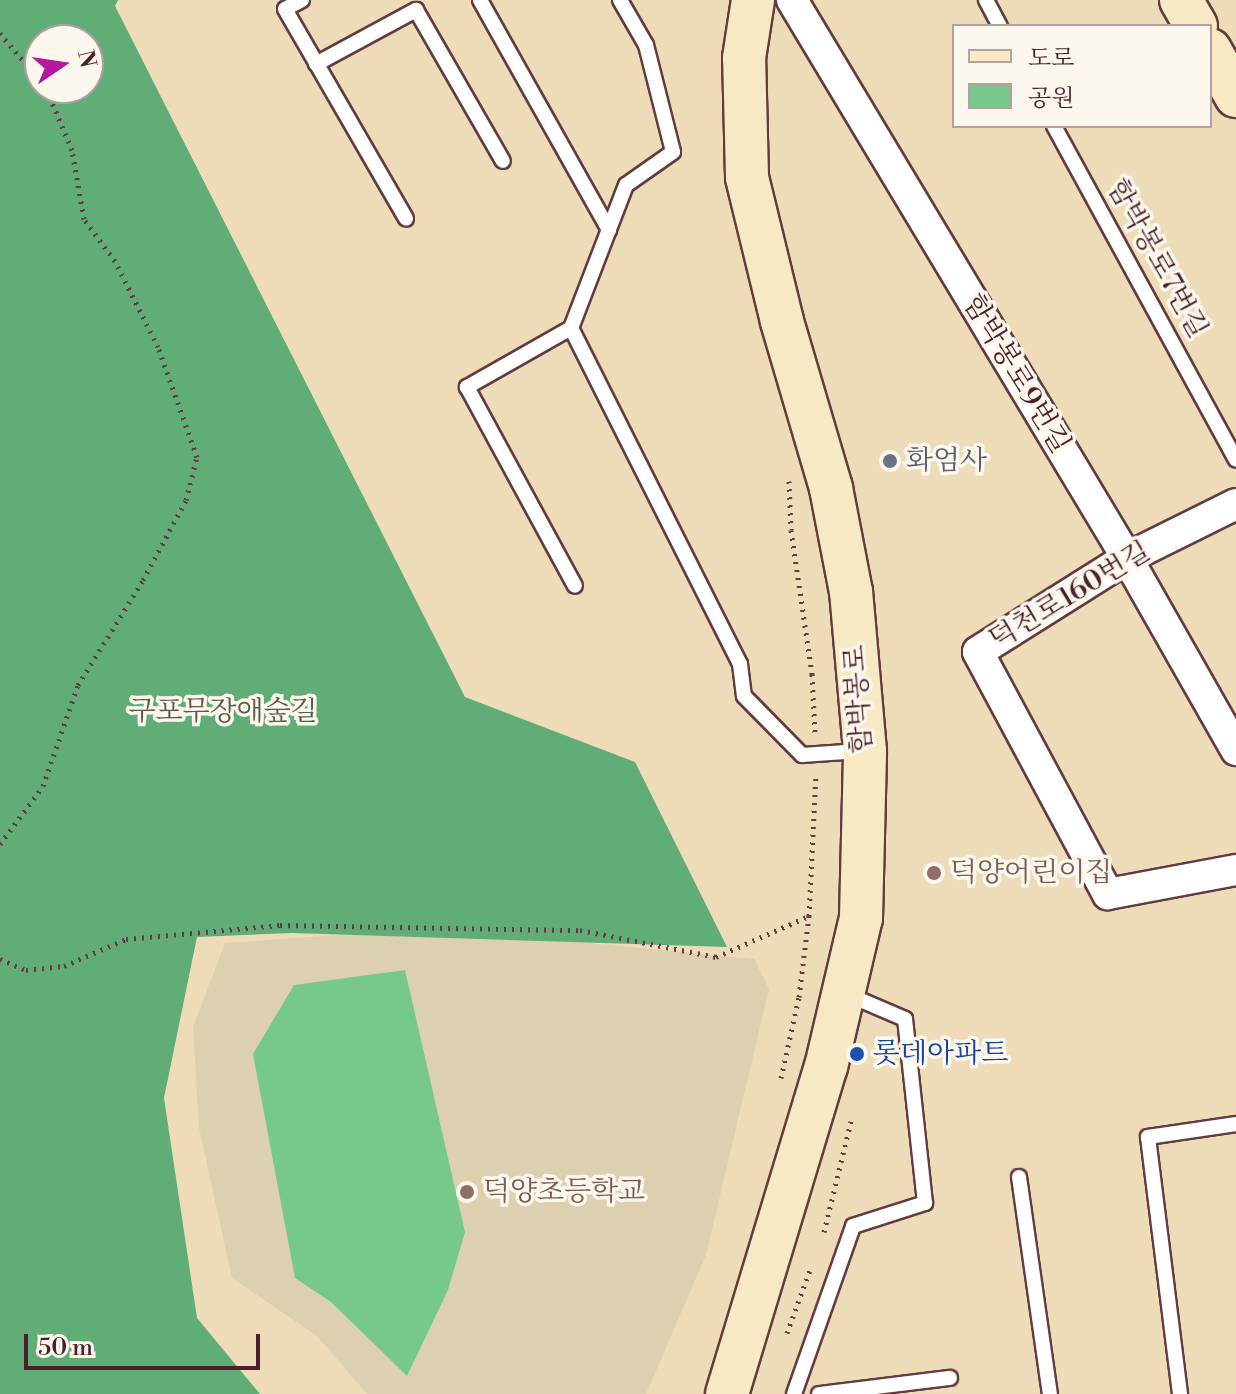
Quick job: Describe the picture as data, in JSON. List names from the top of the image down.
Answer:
{
  "streets": {
    "main road": ["함박봉로"],
    "street": ["함박봉로9번길", "덕천로160번길"],
    "lane": ["함박봉로7번길"]
  },
  "crossings": [
    ["함박봉로9번길", "덕천로160번길"]
  ],
  "parks": ["구포무장애숲길"],
  "places": [
    "화엄사",
    "덕양어린이집",
    "롯데아파트",
    "덕양초등학교"
  ],
  "legend": ["도로", "공원"],
  "scale_bar": "50 m",
  "north": "right"
}
